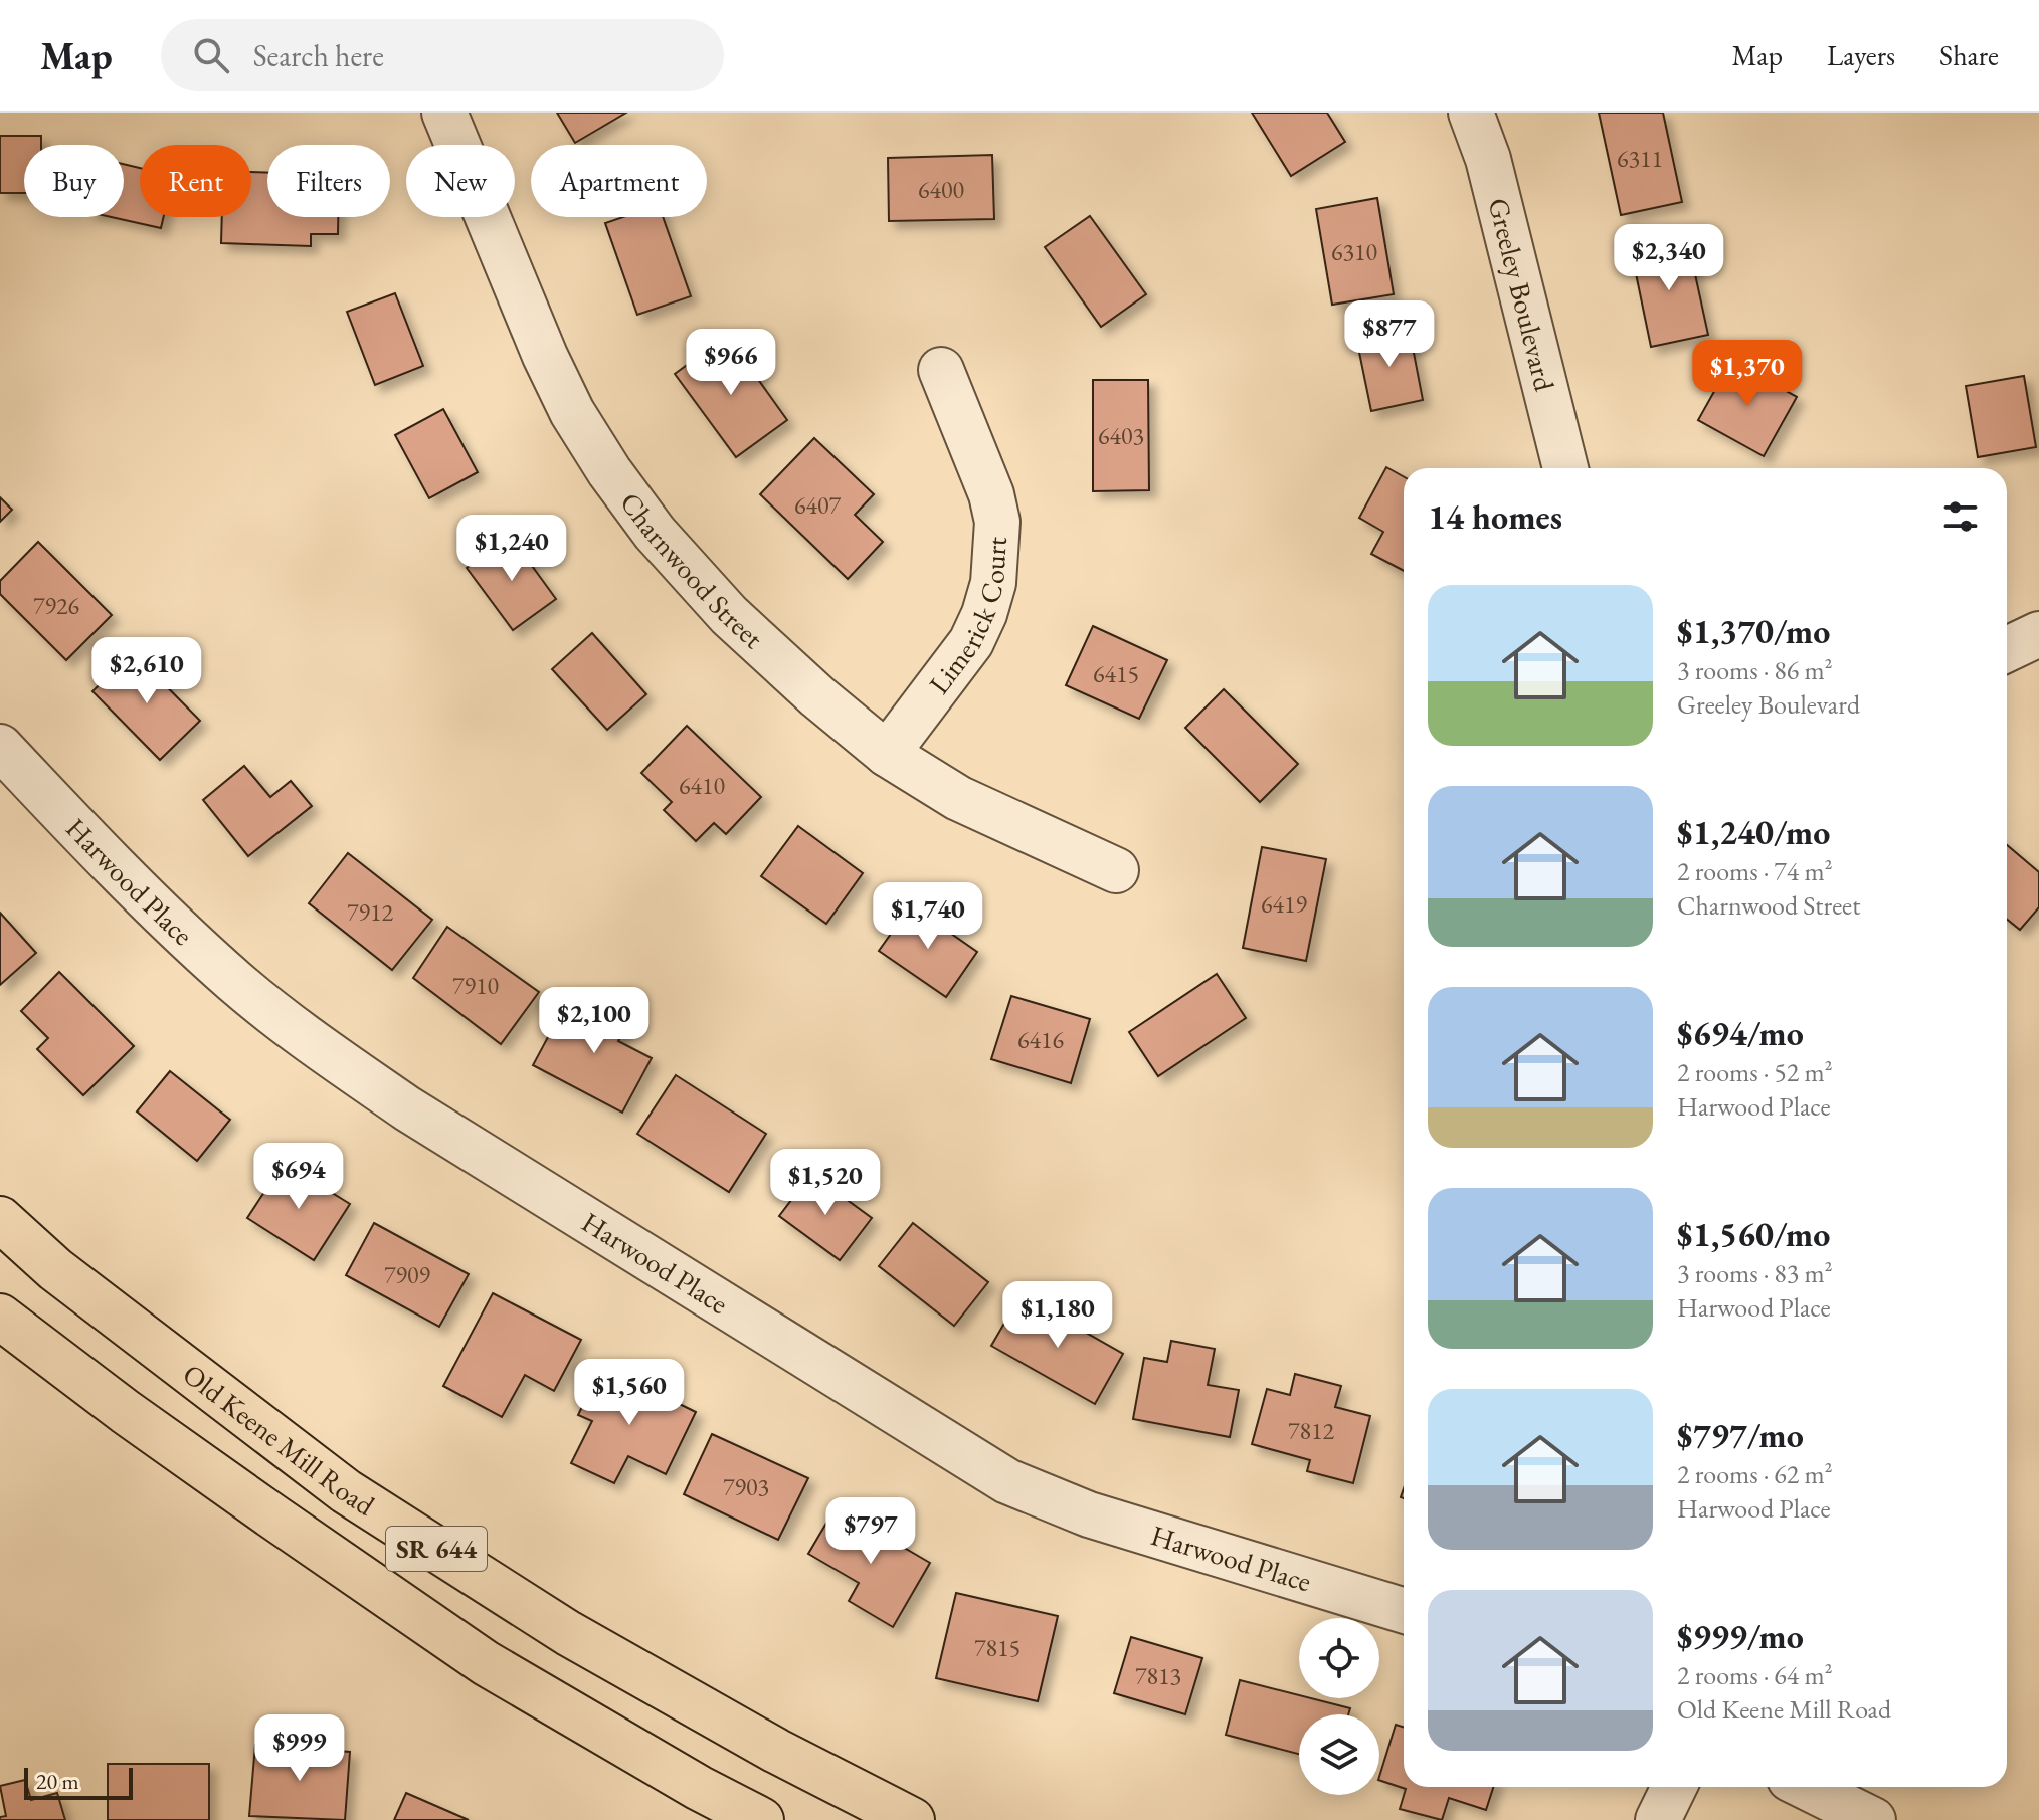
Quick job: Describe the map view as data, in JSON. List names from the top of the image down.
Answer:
{
  "streets": {
    "main road": ["Old Keene Mill Road", "SR 644"],
    "street": [
      "Greeley Boulevard",
      "Charnwood Street",
      "Limerick Court",
      "Harwood Place"
    ]
  },
  "crossings": [
    ["Charnwood Street", "Limerick Court"]
  ],
  "house_numbers": [
    "6311",
    "6400",
    "6310",
    "6403",
    "6407",
    "7926",
    "6415",
    "6410",
    "6419",
    "7912",
    "7910",
    "6416",
    "7909",
    "7812",
    "7903",
    "7815",
    "7813"
  ],
  "scale_bar": "20 m",
  "page": {
    "header": "Map",
    "search": "Search here",
    "nav": ["Map", "Layers", "Share"],
    "chip": [
      "Buy",
      "Rent",
      "Filters",
      "New",
      "Apartment"
    ],
    "price": [
      "$2,340",
      "$877",
      "$966",
      "$1,370",
      "$1,240",
      "$2,610",
      "$1,740",
      "$2,100",
      "$694",
      "$1,520",
      "$1,180",
      "$1,560",
      "$797",
      "$999"
    ],
    "heading": "14 homes",
    "list": [
      {
        "name": "$1,370/mo",
        "note": "3 rooms · 86 m² · Greeley Boulevard"
      },
      {
        "name": "$1,240/mo",
        "note": "2 rooms · 74 m² · Charnwood Street"
      },
      {
        "name": "$694/mo",
        "note": "2 rooms · 52 m² · Harwood Place"
      },
      {
        "name": "$1,560/mo",
        "note": "3 rooms · 83 m² · Harwood Place"
      },
      {
        "name": "$797/mo",
        "note": "2 rooms · 62 m² · Harwood Place"
      },
      {
        "name": "$999/mo",
        "note": "2 rooms · 64 m² · Old Keene Mill Road"
      }
    ],
    "scale": "20 m"
  }
}
